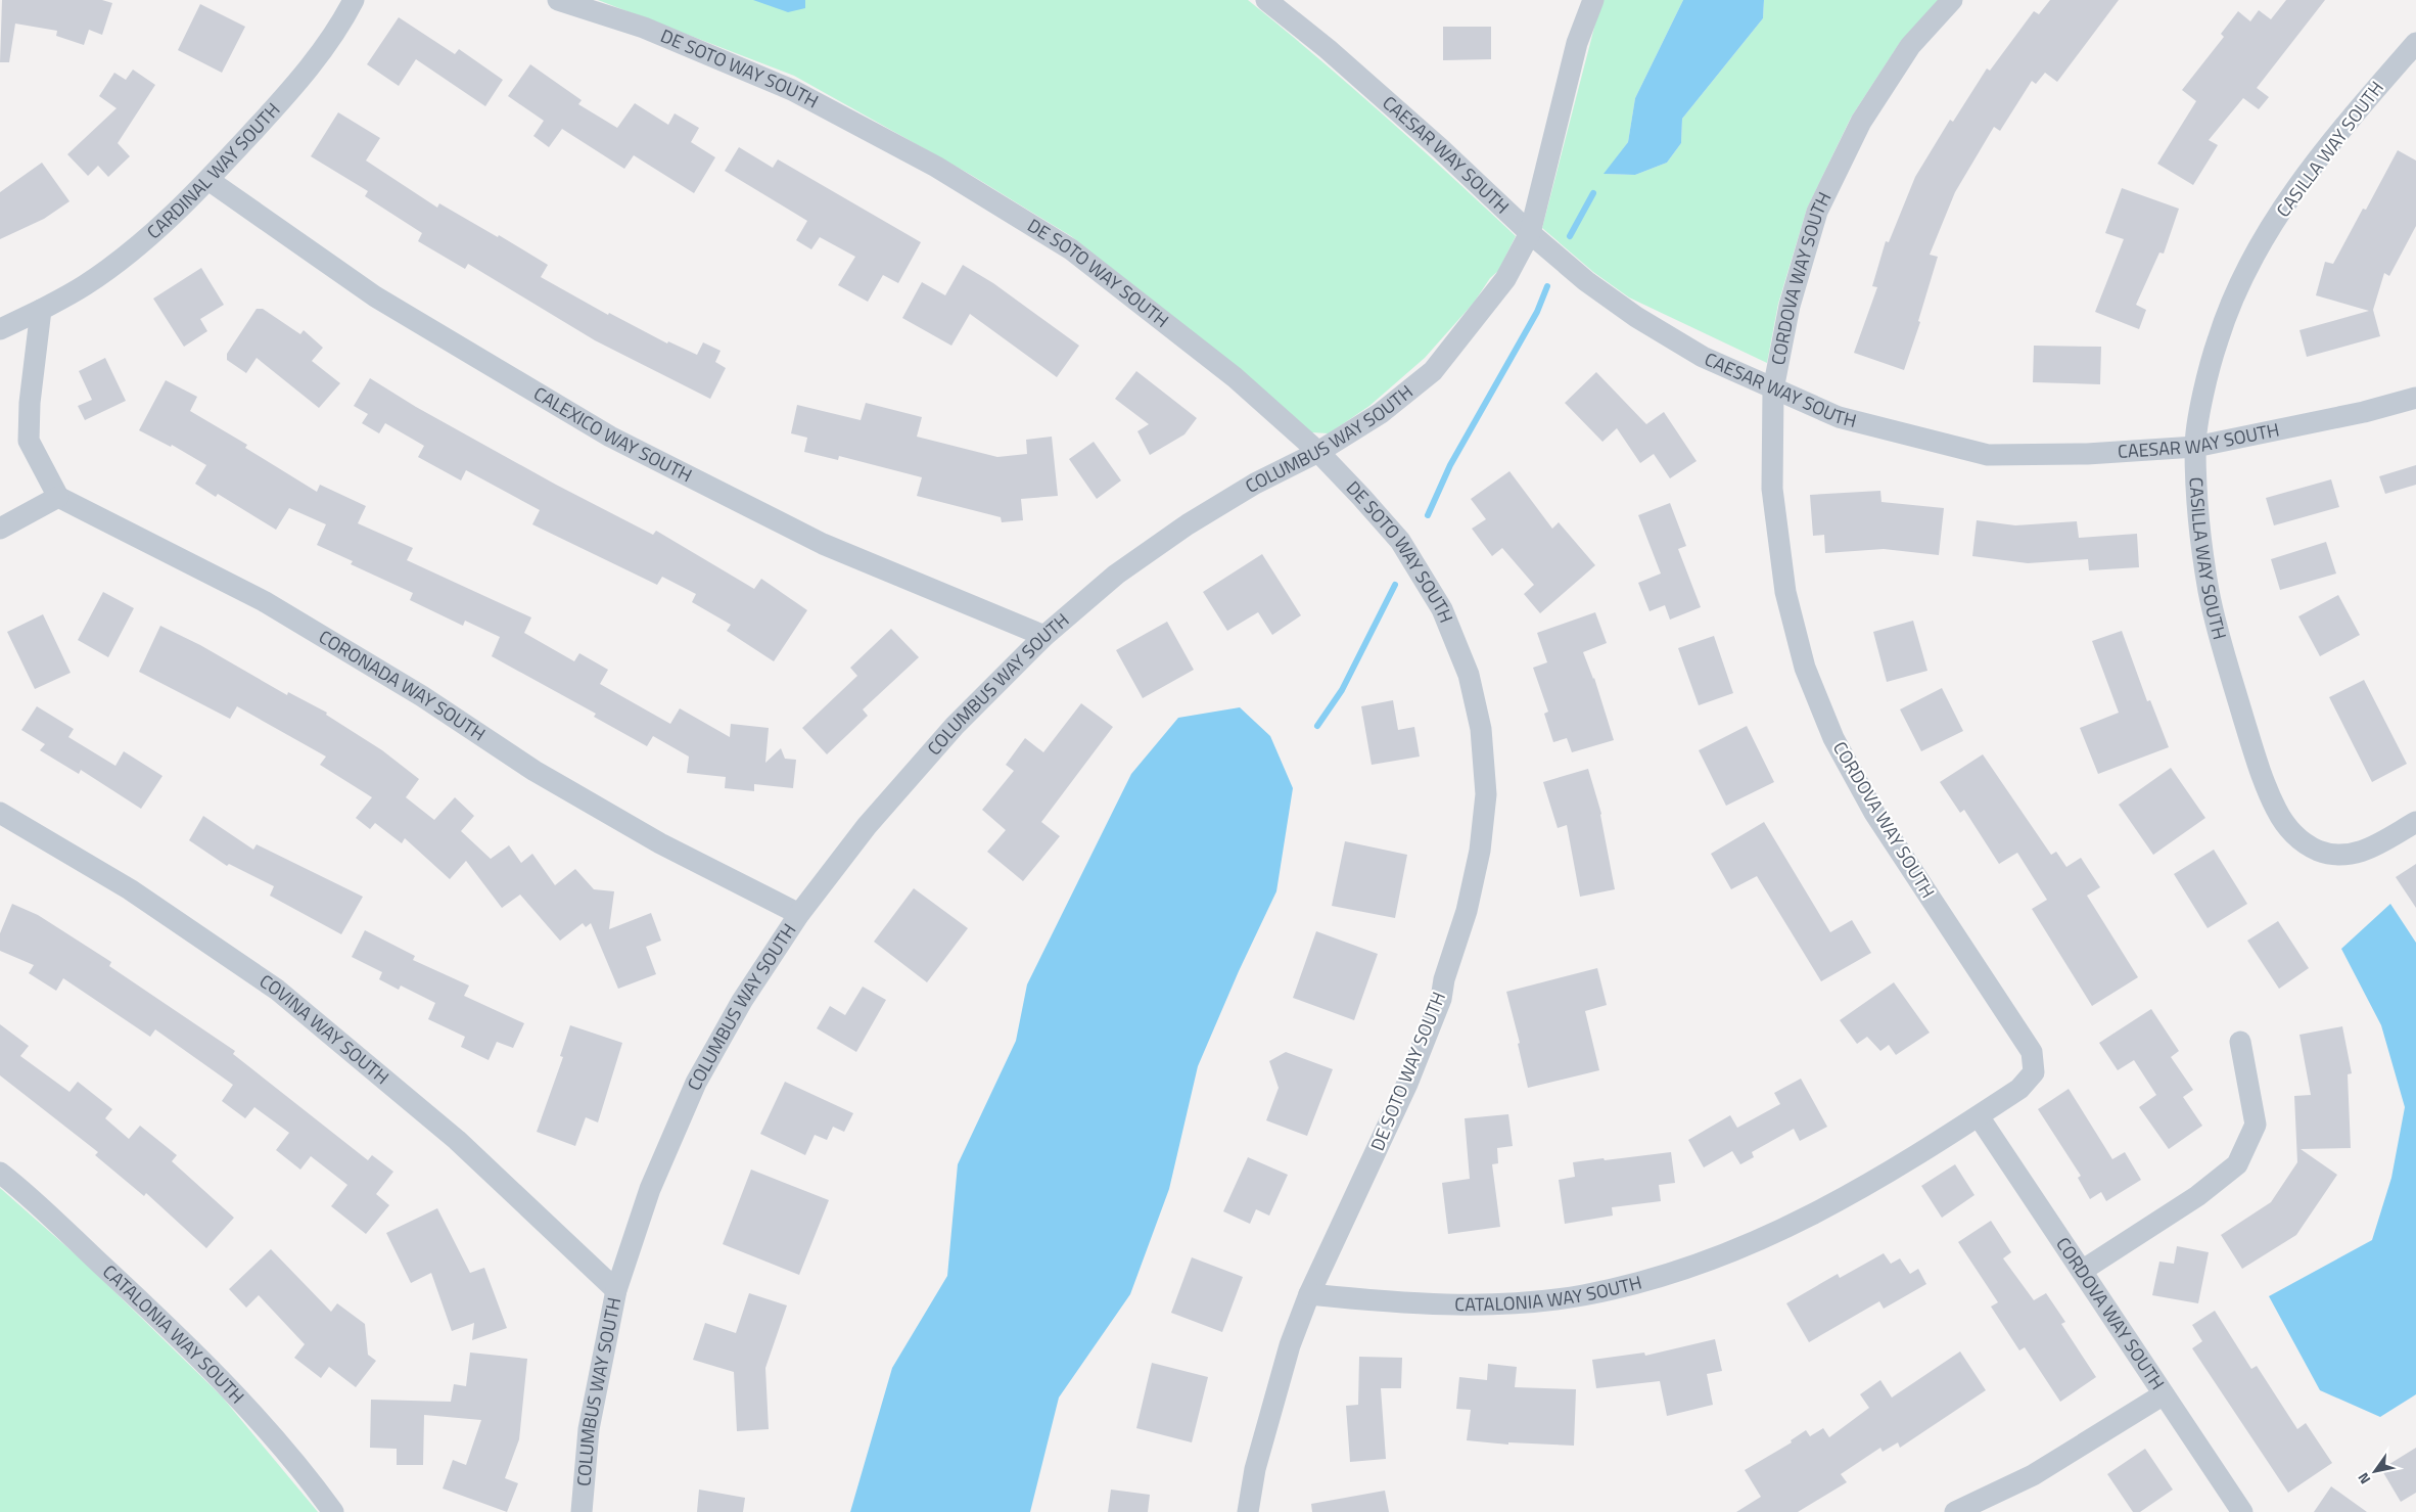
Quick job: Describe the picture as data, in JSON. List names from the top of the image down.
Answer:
{
  "streets": {
    "street": [
      "DE SOTO WAY SOUTH",
      "CASILLA WAY SOUTH",
      "CAESAR WAY SOUTH",
      "CARDINAL WAY SOUTH",
      "CORDOVA WAY SOUTH",
      "CALEXICO WAY SOUTH",
      "COLUMBUS WAY SOUTH",
      "CORONADA WAY SOUTH",
      "COVINA WAY SOUTH",
      "CATALONIA WAY SOUTH"
    ]
  },
  "crossings": [
    ["DE SOTO WAY SOUTH", "COLUMBUS WAY SOUTH"],
    ["DE SOTO WAY SOUTH", "CATALONIA WAY SOUTH"],
    ["CASILLA WAY SOUTH", "CAESAR WAY SOUTH"],
    ["CAESAR WAY SOUTH", "CORDOVA WAY SOUTH"],
    ["CAESAR WAY SOUTH", "COLUMBUS WAY SOUTH"],
    ["CARDINAL WAY SOUTH", "CALEXICO WAY SOUTH"],
    ["CORDOVA WAY SOUTH", "CATALONIA WAY SOUTH"],
    ["CALEXICO WAY SOUTH", "COLUMBUS WAY SOUTH"],
    ["COLUMBUS WAY SOUTH", "CORONADA WAY SOUTH"],
    ["COLUMBUS WAY SOUTH", "COVINA WAY SOUTH"]
  ],
  "north": "bottom left"
}
